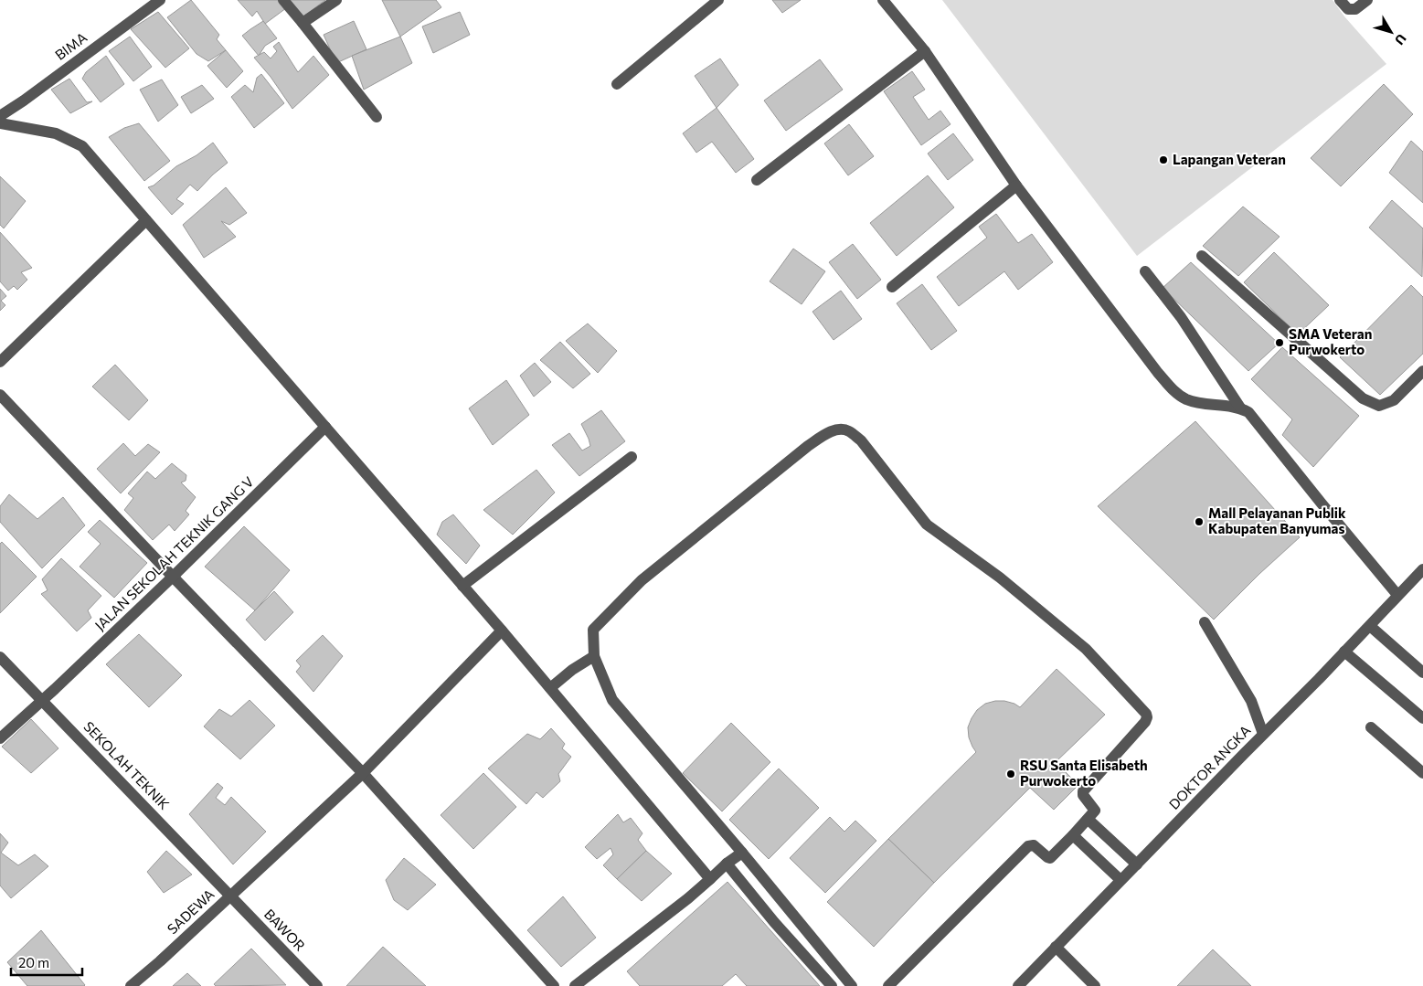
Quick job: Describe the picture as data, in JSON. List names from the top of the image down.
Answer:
{
  "streets": {
    "street": [
      "BIMA",
      "JALAN SEKOLAH TEKNIK GANG V",
      "SEKOLAH TEKNIK",
      "DOKTOR ANGKA",
      "SADEWA",
      "BAWOR"
    ]
  },
  "crossings": [
    ["JALAN SEKOLAH TEKNIK GANG V", "SEKOLAH TEKNIK"],
    ["SEKOLAH TEKNIK", "SADEWA"],
    ["SEKOLAH TEKNIK", "BAWOR"],
    ["SADEWA", "BAWOR"]
  ],
  "places": [
    "Lapangan Veteran",
    "SMA Veteran Purwokerto",
    "Mall Pelayanan Publik Kabupaten Banyumas",
    "RSU Santa Elisabeth Purwokerto"
  ],
  "scale_bar": "20 m",
  "north": "bottom right"
}
